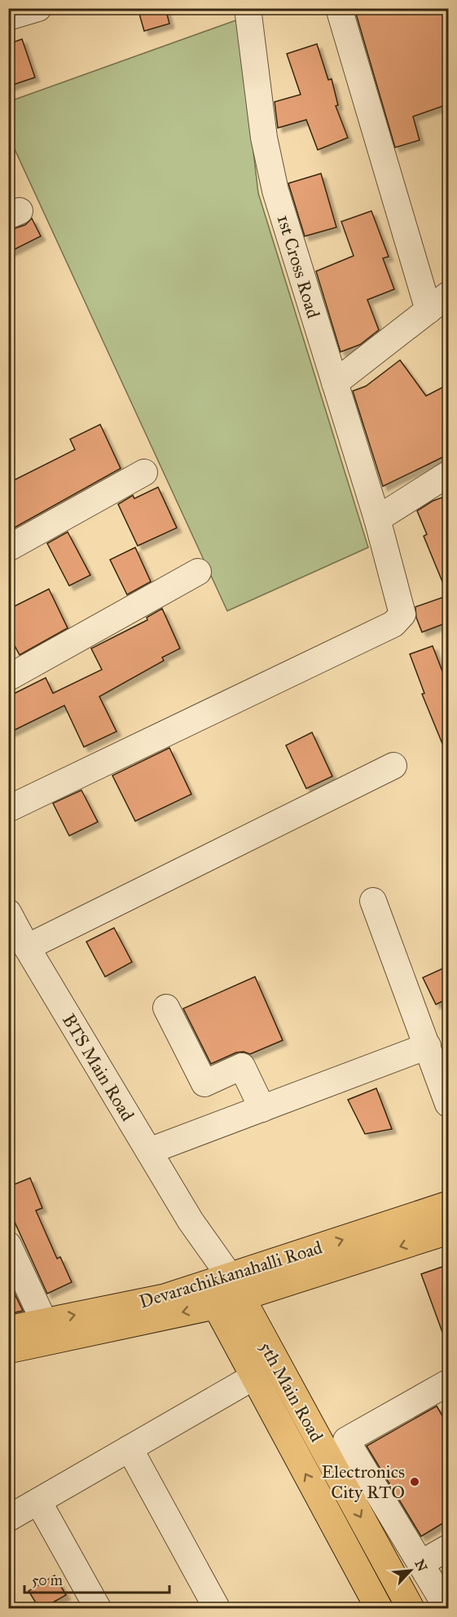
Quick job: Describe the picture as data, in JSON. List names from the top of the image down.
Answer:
{
  "streets": {
    "main road": ["Devarachikkanahalli Road", "5th Main Road"],
    "street": ["1st Cross Road", "BTS Main Road"]
  },
  "crossings": [
    ["BTS Main Road", "Devarachikkanahalli Road"],
    ["BTS Main Road", "5th Main Road"],
    ["Devarachikkanahalli Road", "5th Main Road"]
  ],
  "places": ["Electronics City RTO"],
  "scale_bar": "50 m",
  "north": "top right"
}
